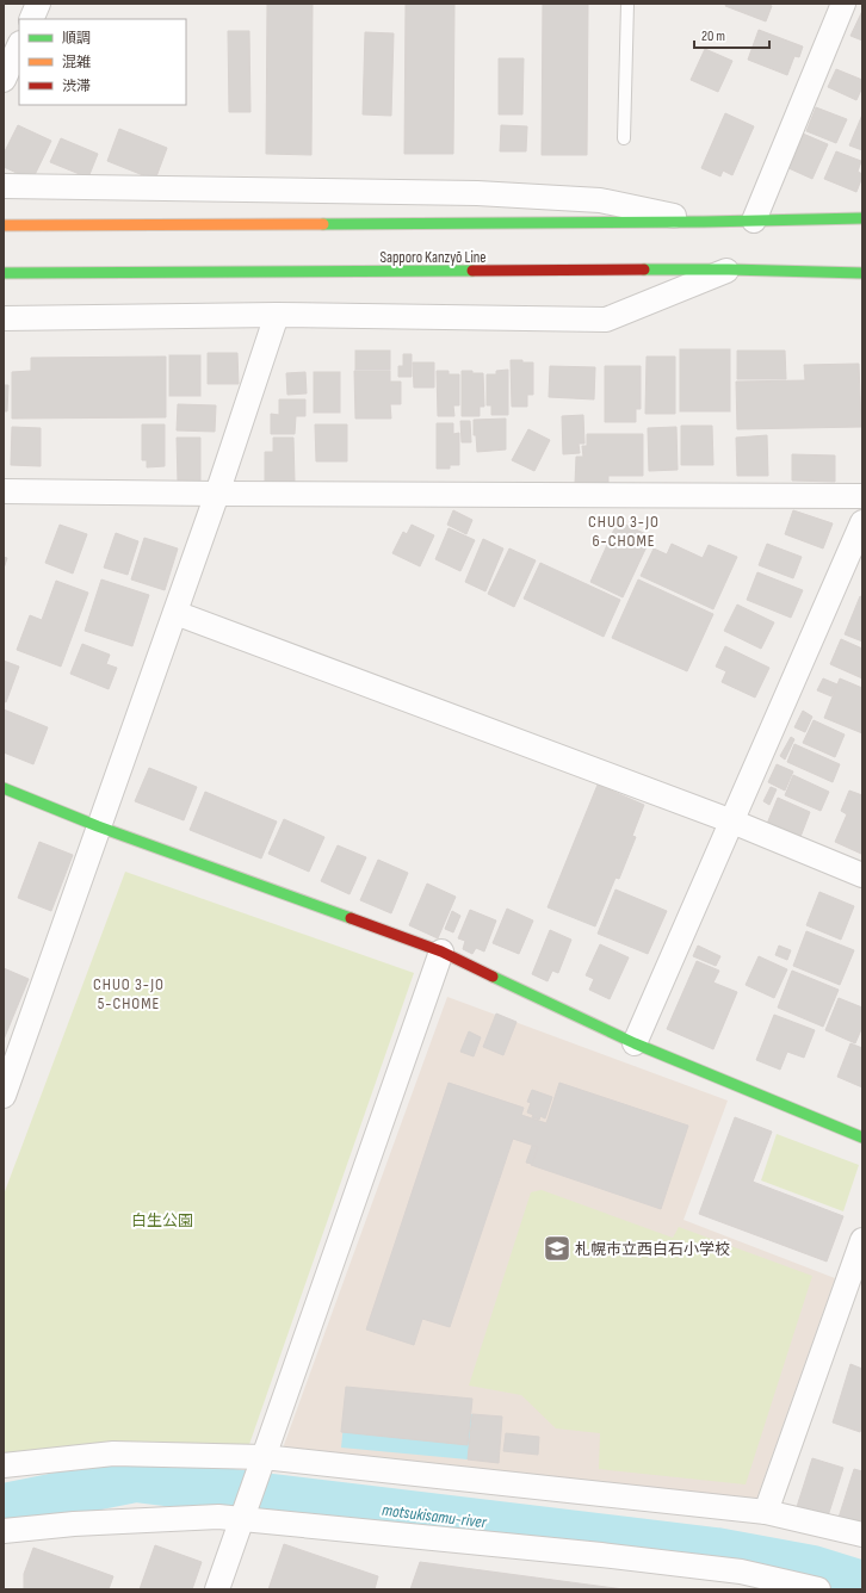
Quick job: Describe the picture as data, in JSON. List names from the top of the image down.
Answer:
{
  "streets": {
    "main road": ["Sapporo Kanzyō Line"]
  },
  "districts": ["CHUO 3-JO 6-CHOME", "CHUO 3-JO 5-CHOME"],
  "water": ["motsukisamu-river"],
  "parks": ["白生公園"],
  "places": {
    "school or university": ["札幌市立西白石小学校"]
  },
  "legend": ["順調", "混雑", "渋滞"],
  "scale_bar": "20 m"
}
